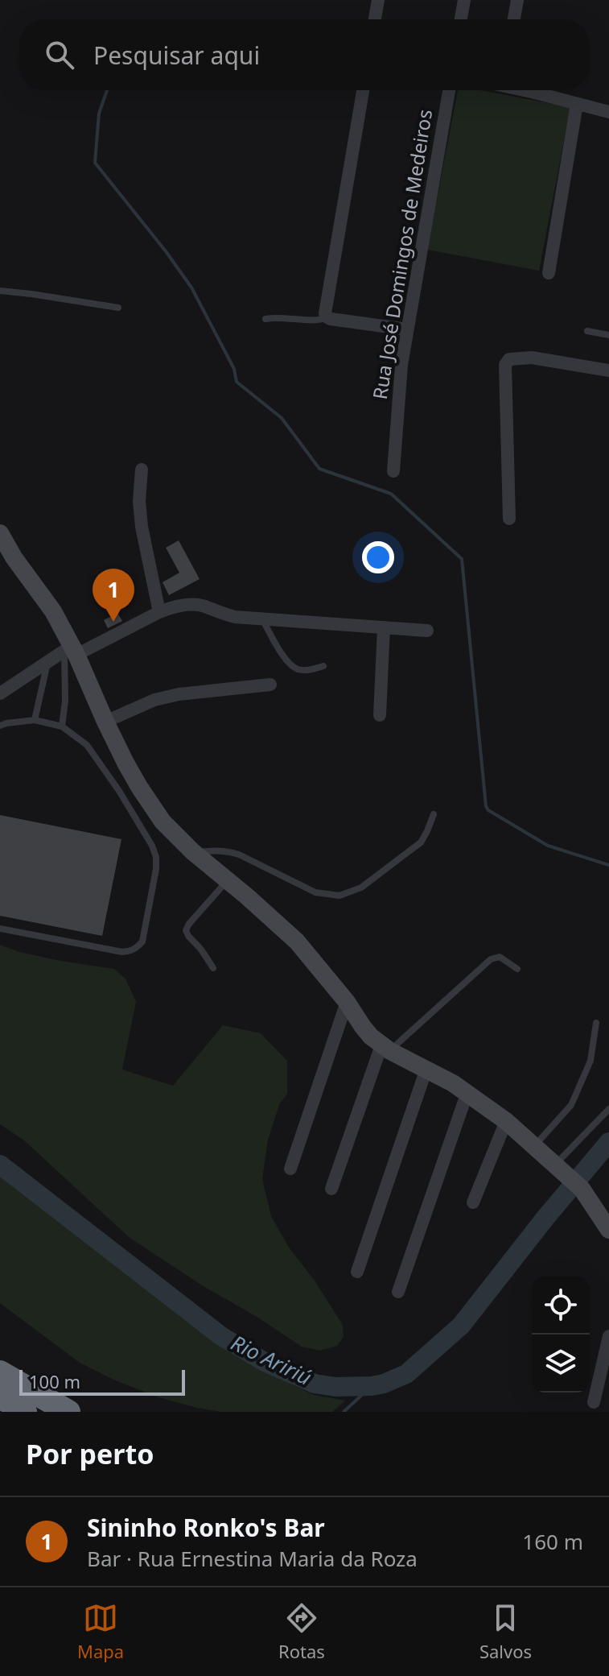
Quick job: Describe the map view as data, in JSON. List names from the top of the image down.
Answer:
{
  "streets": {
    "street": ["Rua José Domingos de Medeiros"]
  },
  "water": ["Rio Aririú"],
  "scale_bar": "100 m",
  "page": {
    "search": "Pesquisar aqui",
    "pins": "1",
    "scale": "100 m",
    "heading": "Por perto",
    "list": [
      {
        "mark": "1",
        "name": "Sininho Ronko's Bar",
        "note": "Bar · Rua Ernestina Maria da Roza",
        "value": "160 m"
      }
    ],
    "nav": ["Mapa", "Rotas", "Salvos"]
  }
}
